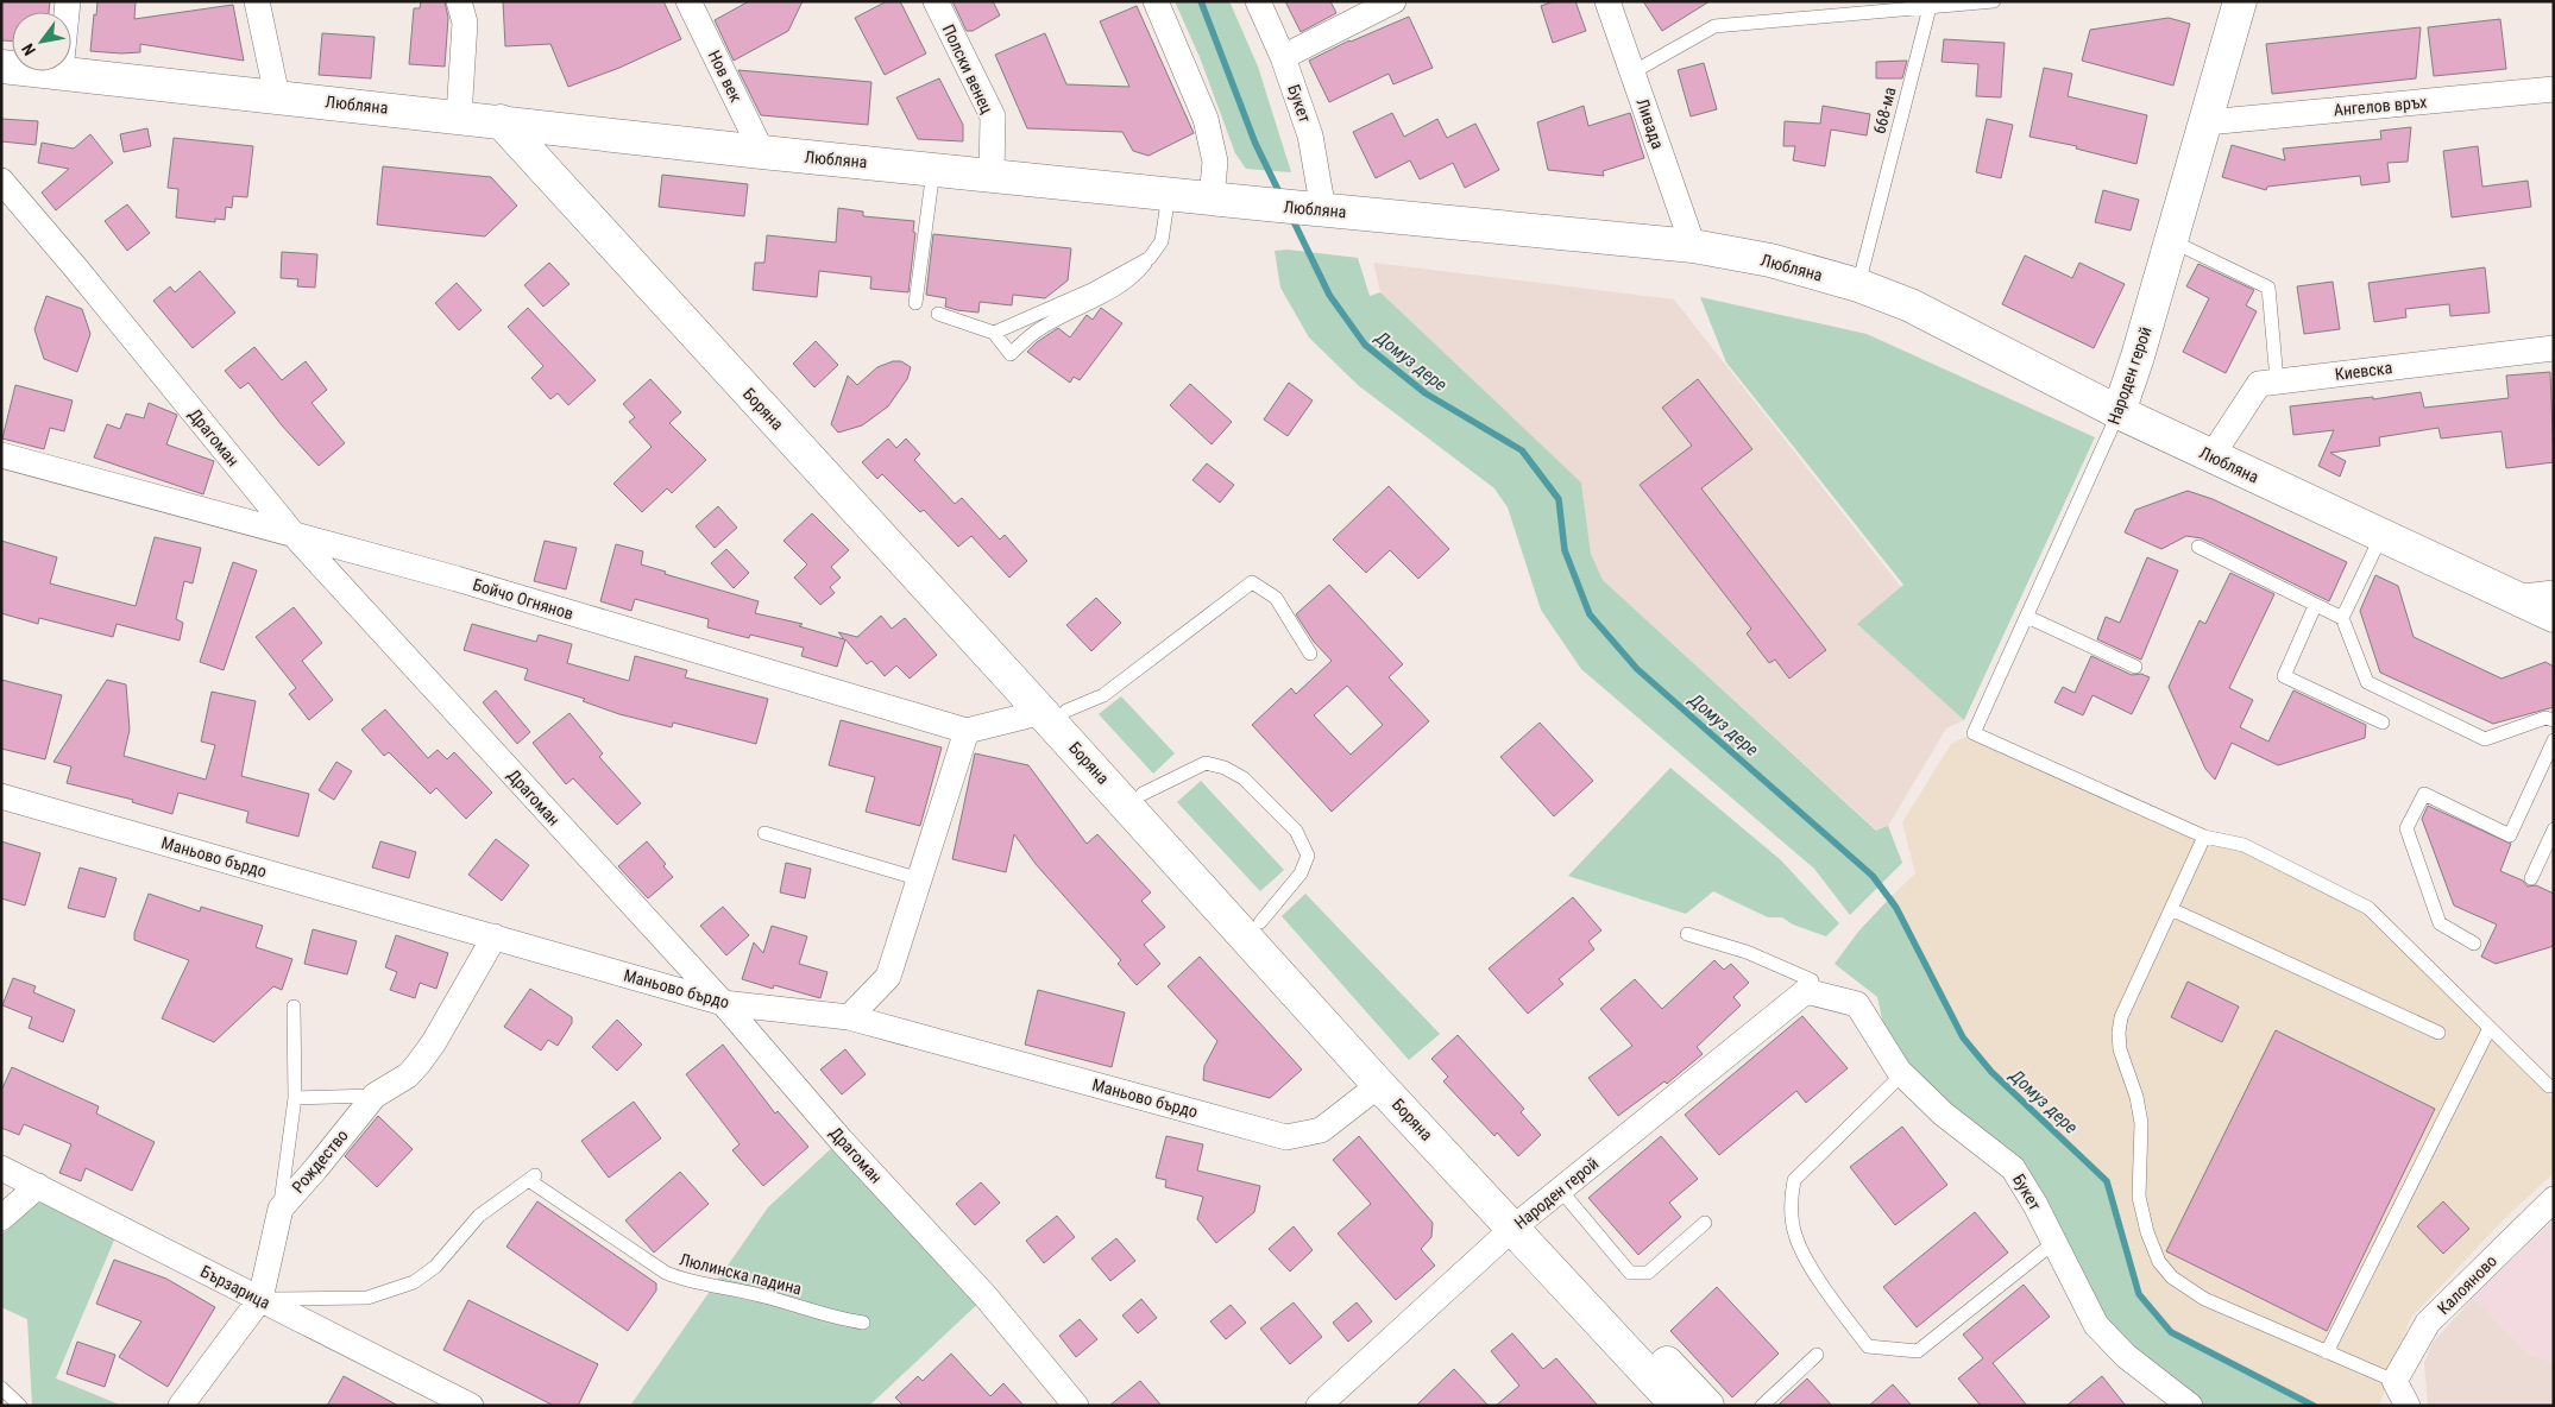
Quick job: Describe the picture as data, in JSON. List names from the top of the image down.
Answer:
{
  "streets": {
    "street": [
      "Полски венец",
      "Нов век",
      "Букет",
      "Любляна",
      "Ангелов връх",
      "Ливада",
      "Киевска",
      "Народен герой",
      "Боряна",
      "Драгоман",
      "Бойчо Огнянов",
      "Маньово бърдо",
      "Рождество",
      "Калояново",
      "Бързарица"
    ],
    "lane": ["668-ма", "Люлинска падина"]
  },
  "crossings": [
    ["Полски венец", "Любляна"],
    ["Нов век", "Любляна"],
    ["Букет", "Любляна"],
    ["Букет", "Народен герой"],
    ["Любляна", "668-ма"],
    ["Любляна", "Ливада"],
    ["Любляна", "Киевска"],
    ["Любляна", "Народен герой"],
    ["Любляна", "Боряна"],
    ["Ангелов връх", "Народен герой"],
    ["Народен герой", "Боряна"],
    ["Боряна", "Маньово бърдо"],
    ["Драгоман", "Бойчо Огнянов"],
    ["Драгоман", "Маньово бърдо"],
    ["Маньово бърдо", "Рождество"],
    ["Рождество", "Люлинска падина"],
    ["Рождество", "Бързарица"],
    ["Люлинска падина", "Бързарица"]
  ],
  "water": ["Домуз дере"],
  "north": "bottom left"
}
